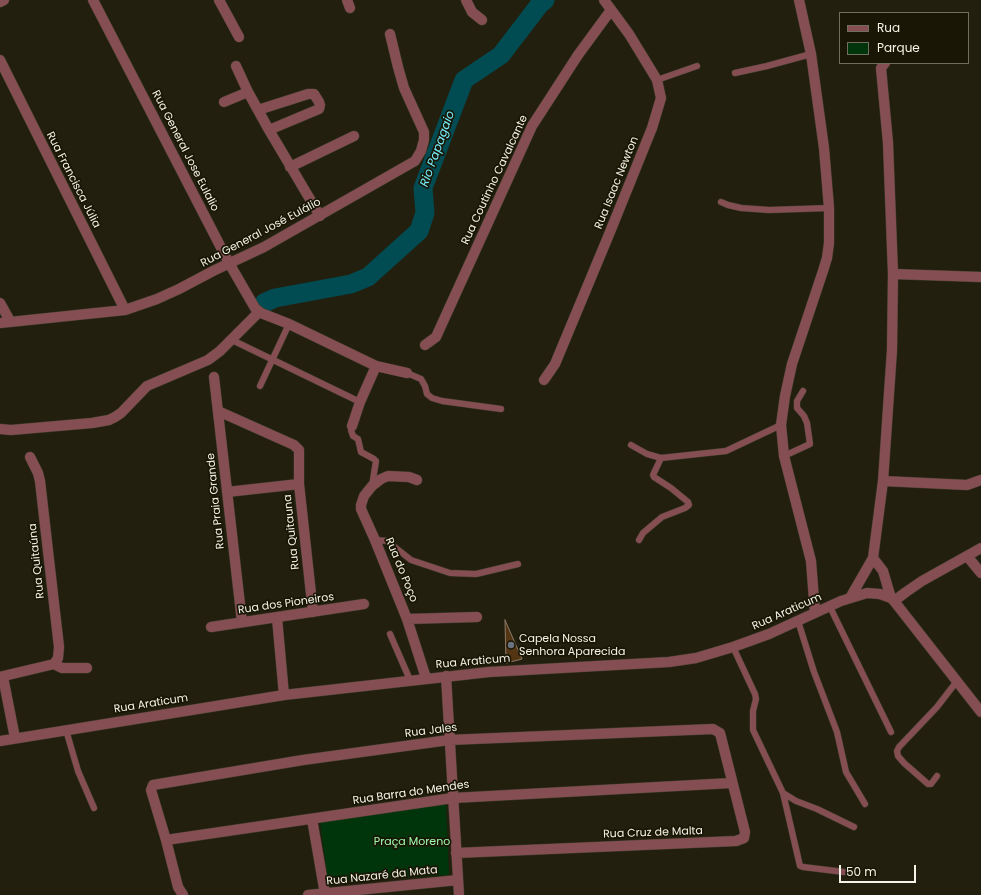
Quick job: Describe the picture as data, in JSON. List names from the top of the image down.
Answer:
{
  "streets": {
    "street": [
      "Rua General Jose Eulalio",
      "Rua Francisca Júlia",
      "Rua Coutinho Cavalcante",
      "Rua Isaac Newton",
      "Rua General José Eulálio",
      "Rua Praia Grande",
      "Rua Quitauna",
      "Rua Quitaúna",
      "Rua do Poço",
      "Rua dos Pioneiros",
      "Rua Araticum",
      "Rua Jales",
      "Rua Barra do Mendes",
      "Rua Cruz de Malta",
      "Rua Nazaré da Mata"
    ]
  },
  "crossings": [
    ["Rua General Jose Eulalio", "Rua General José Eulálio"],
    ["Rua Francisca Júlia", "Rua General José Eulálio"],
    ["Rua Coutinho Cavalcante", "Rua Isaac Newton"],
    ["Rua Praia Grande", "Rua Quitauna"],
    ["Rua Praia Grande", "Rua dos Pioneiros"],
    ["Rua Quitauna", "Rua dos Pioneiros"],
    ["Rua do Poço", "Rua Araticum"],
    ["Rua Jales", "Rua Barra do Mendes"],
    ["Rua Jales", "Rua Cruz de Malta"],
    ["Rua Barra do Mendes", "Rua Cruz de Malta"]
  ],
  "water": ["Rio Papagaio"],
  "parks": ["Praça Moreno"],
  "places": ["Capela Nossa Senhora Aparecida"],
  "legend": ["Rua", "Parque"],
  "scale_bar": "50 m"
}
